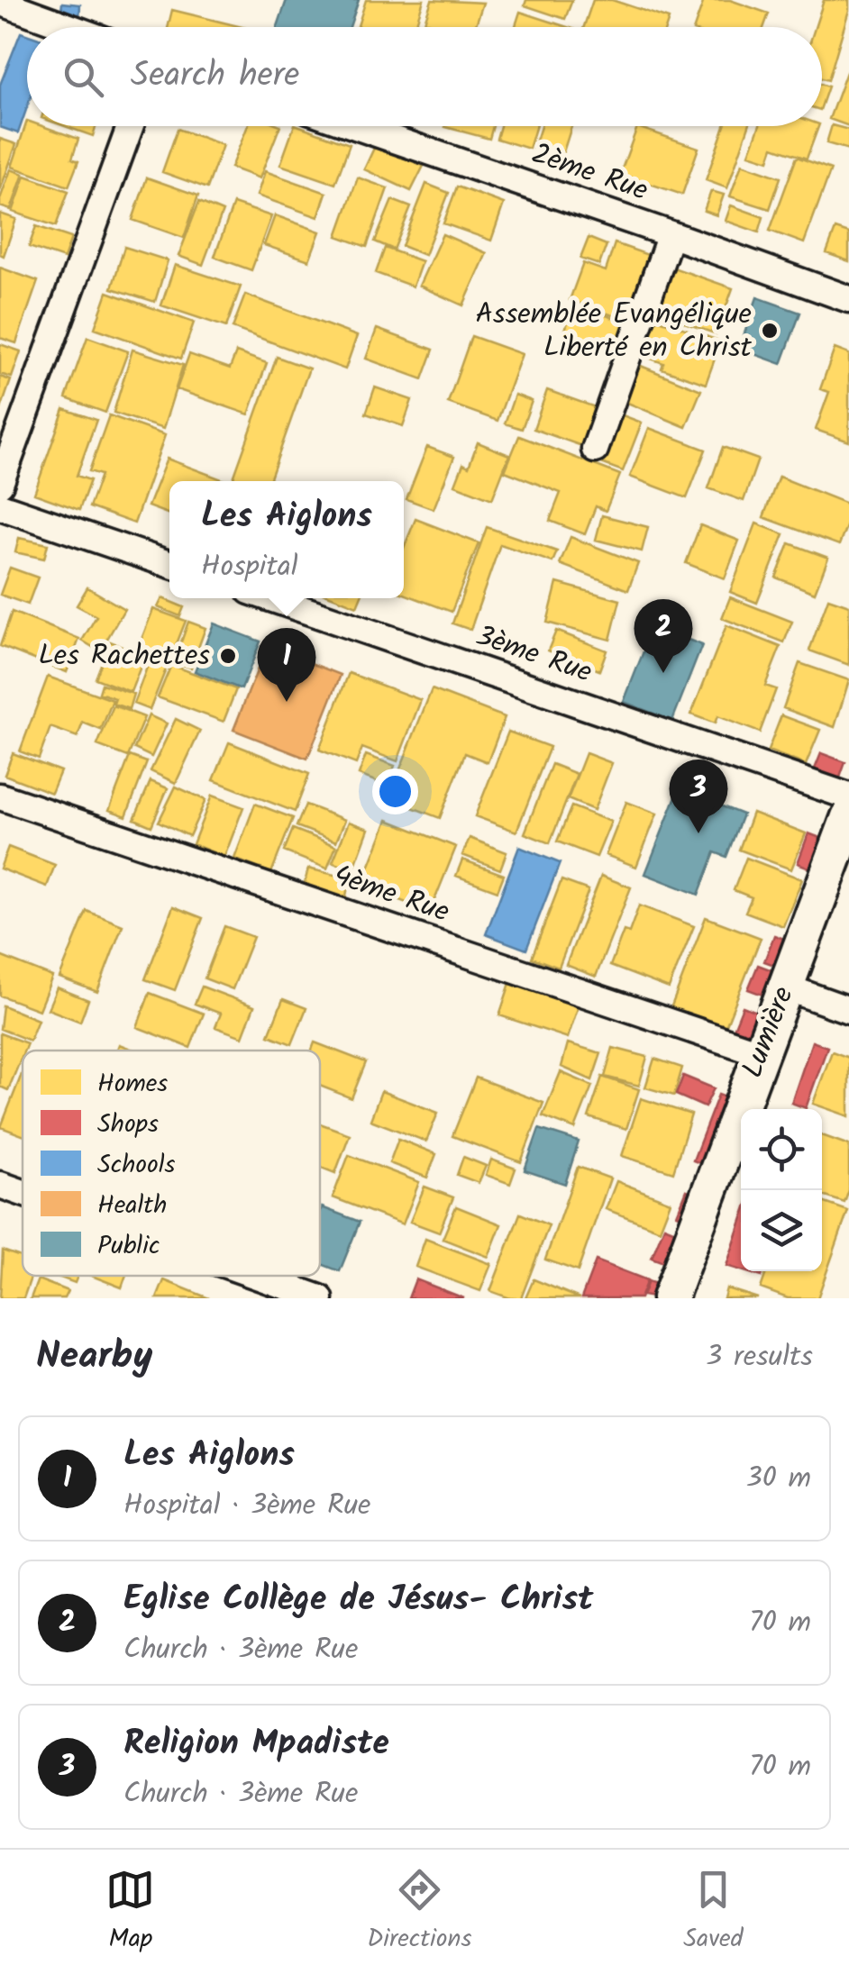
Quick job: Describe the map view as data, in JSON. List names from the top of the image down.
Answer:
{
  "streets": {
    "street": [
      "2ème Rue",
      "3ème Rue",
      "4ème Rue",
      "Lumière"
    ]
  },
  "crossings": [
    ["4ème Rue", "Lumière"]
  ],
  "places": ["Assemblée Evangélique Liberté en Christ", "Les Rachettes"],
  "legend": [
    "Homes",
    "Shops",
    "Schools",
    "Health",
    "Public"
  ],
  "page": {
    "search": "Search here",
    "popup": ["Les Aiglons", "Hospital"],
    "pins": ["2", "1", "3"],
    "heading": ["Nearby", "3 results"],
    "list": [
      {
        "mark": "1",
        "name": "Les Aiglons",
        "note": "Hospital · 3ème Rue",
        "value": "30 m"
      },
      {
        "mark": "2",
        "name": "Eglise Collège de Jésus- Christ",
        "note": "Church · 3ème Rue",
        "value": "70 m"
      },
      {
        "mark": "3",
        "name": "Religion Mpadiste",
        "note": "Church · 3ème Rue",
        "value": "70 m"
      }
    ],
    "nav": ["Map", "Directions", "Saved"]
  }
}
